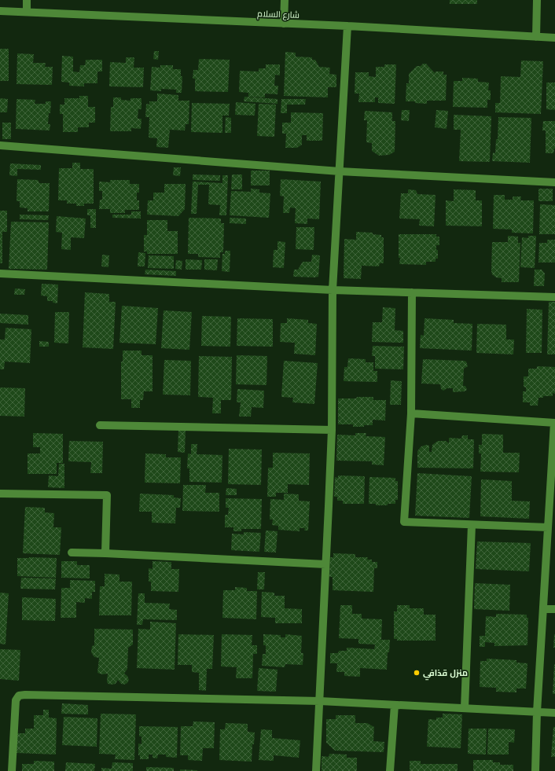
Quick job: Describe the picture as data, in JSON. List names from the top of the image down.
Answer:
{
  "streets": {
    "street": ["شارع السلام"]
  },
  "places": ["منزل قذافي"]
}
